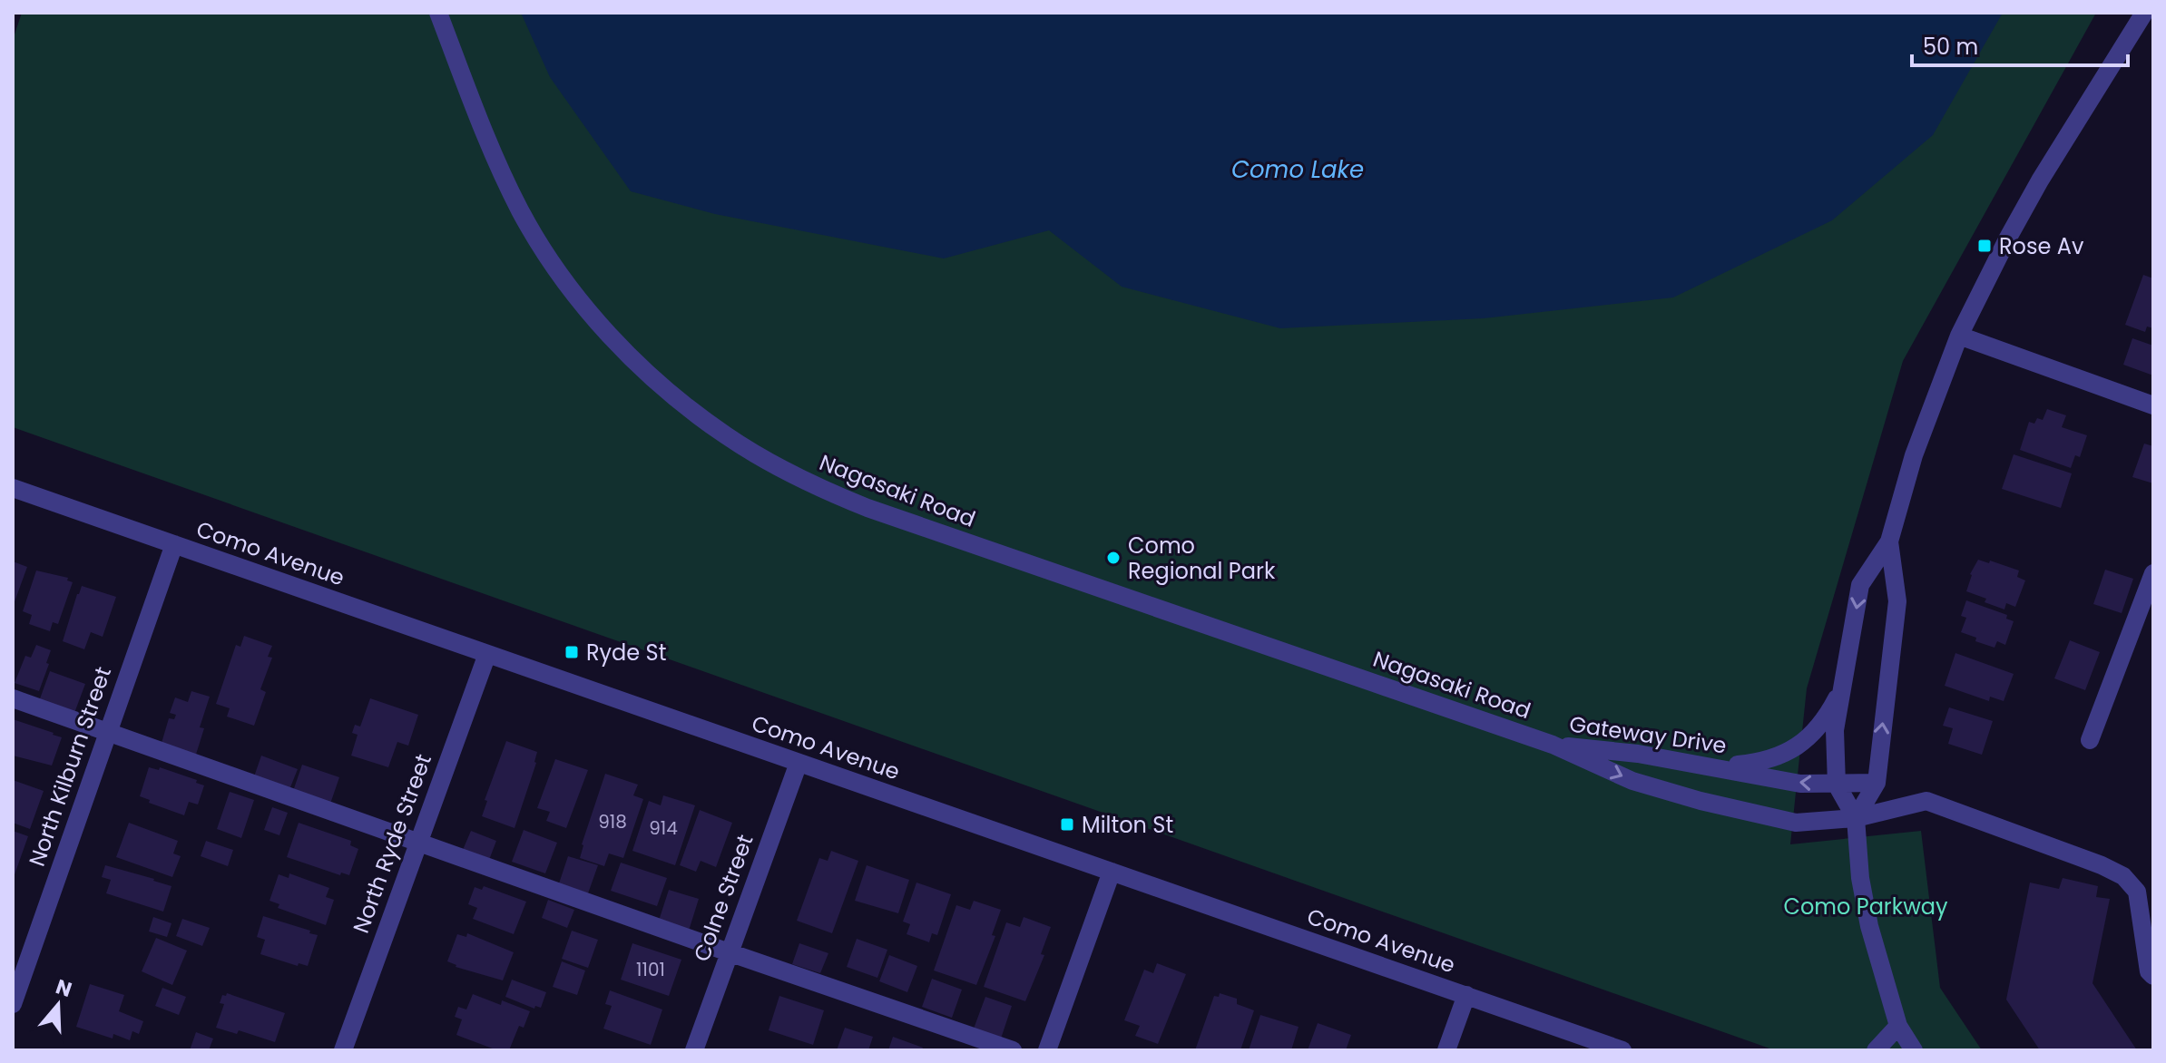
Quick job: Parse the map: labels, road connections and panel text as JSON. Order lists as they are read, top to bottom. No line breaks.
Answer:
{"streets":{"street":["Nagasaki Road","Como Avenue","Gateway Drive","North Kilburn Street","North Ryde Street","Colne Street"]},"crossings":[["Nagasaki Road","Gateway Drive"],["Como Avenue","North Kilburn Street"],["Como Avenue","North Ryde Street"],["Como Avenue","Colne Street"]],"water":["Como Lake"],"parks":["Como Parkway"],"places":{"transit":["Rose Av","Ryde St","Milton St"],"other":["Como Regional Park"]},"house_numbers":["918","914","1101"],"scale_bar":"50 m","north":"top"}
